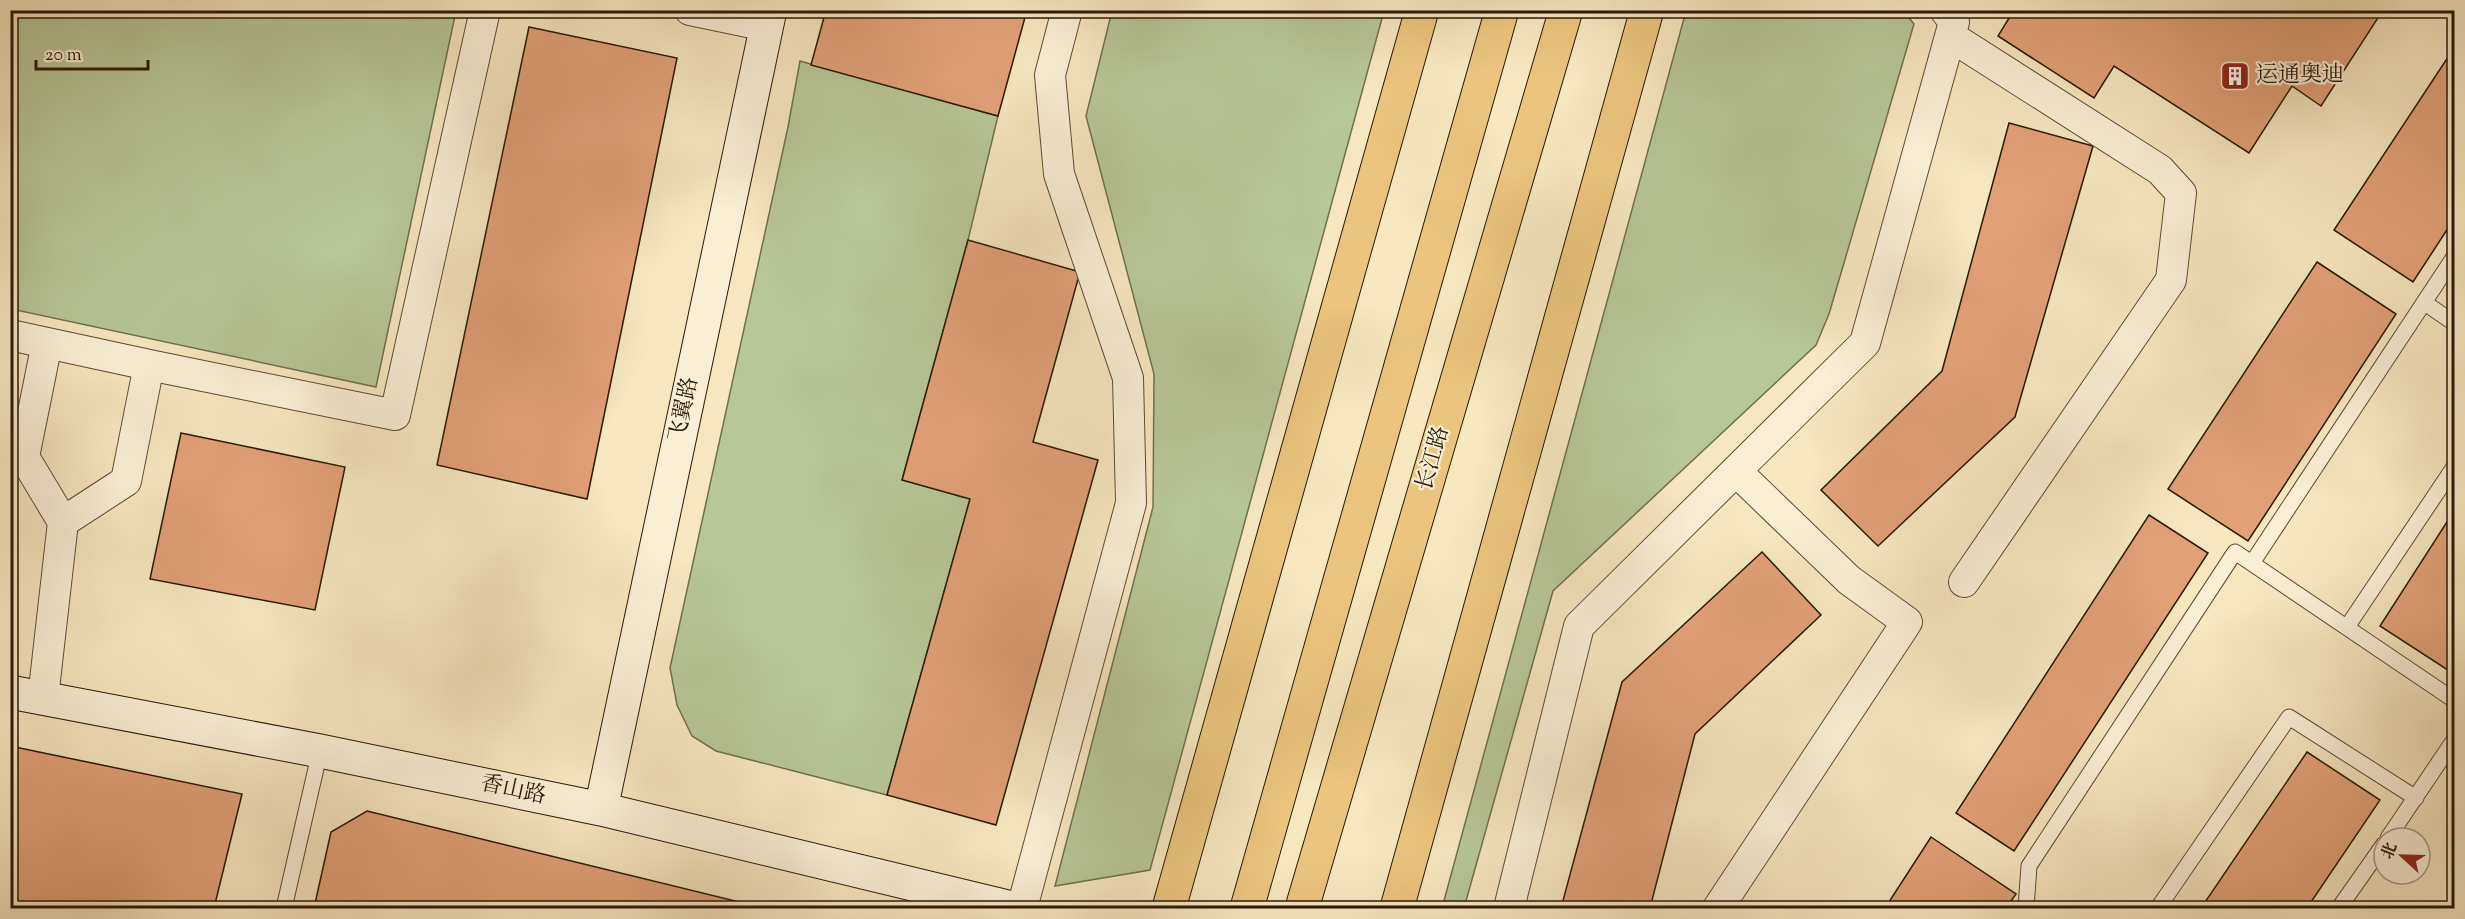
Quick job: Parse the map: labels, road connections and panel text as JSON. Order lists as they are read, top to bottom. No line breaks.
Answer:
{"streets":{"main road":["长江路"],"street":["飞翼路","香山路"]},"crossings":[["飞翼路","香山路"]],"places":{"building":["运通奥迪"]},"scale_bar":"20 m","north":"left"}
